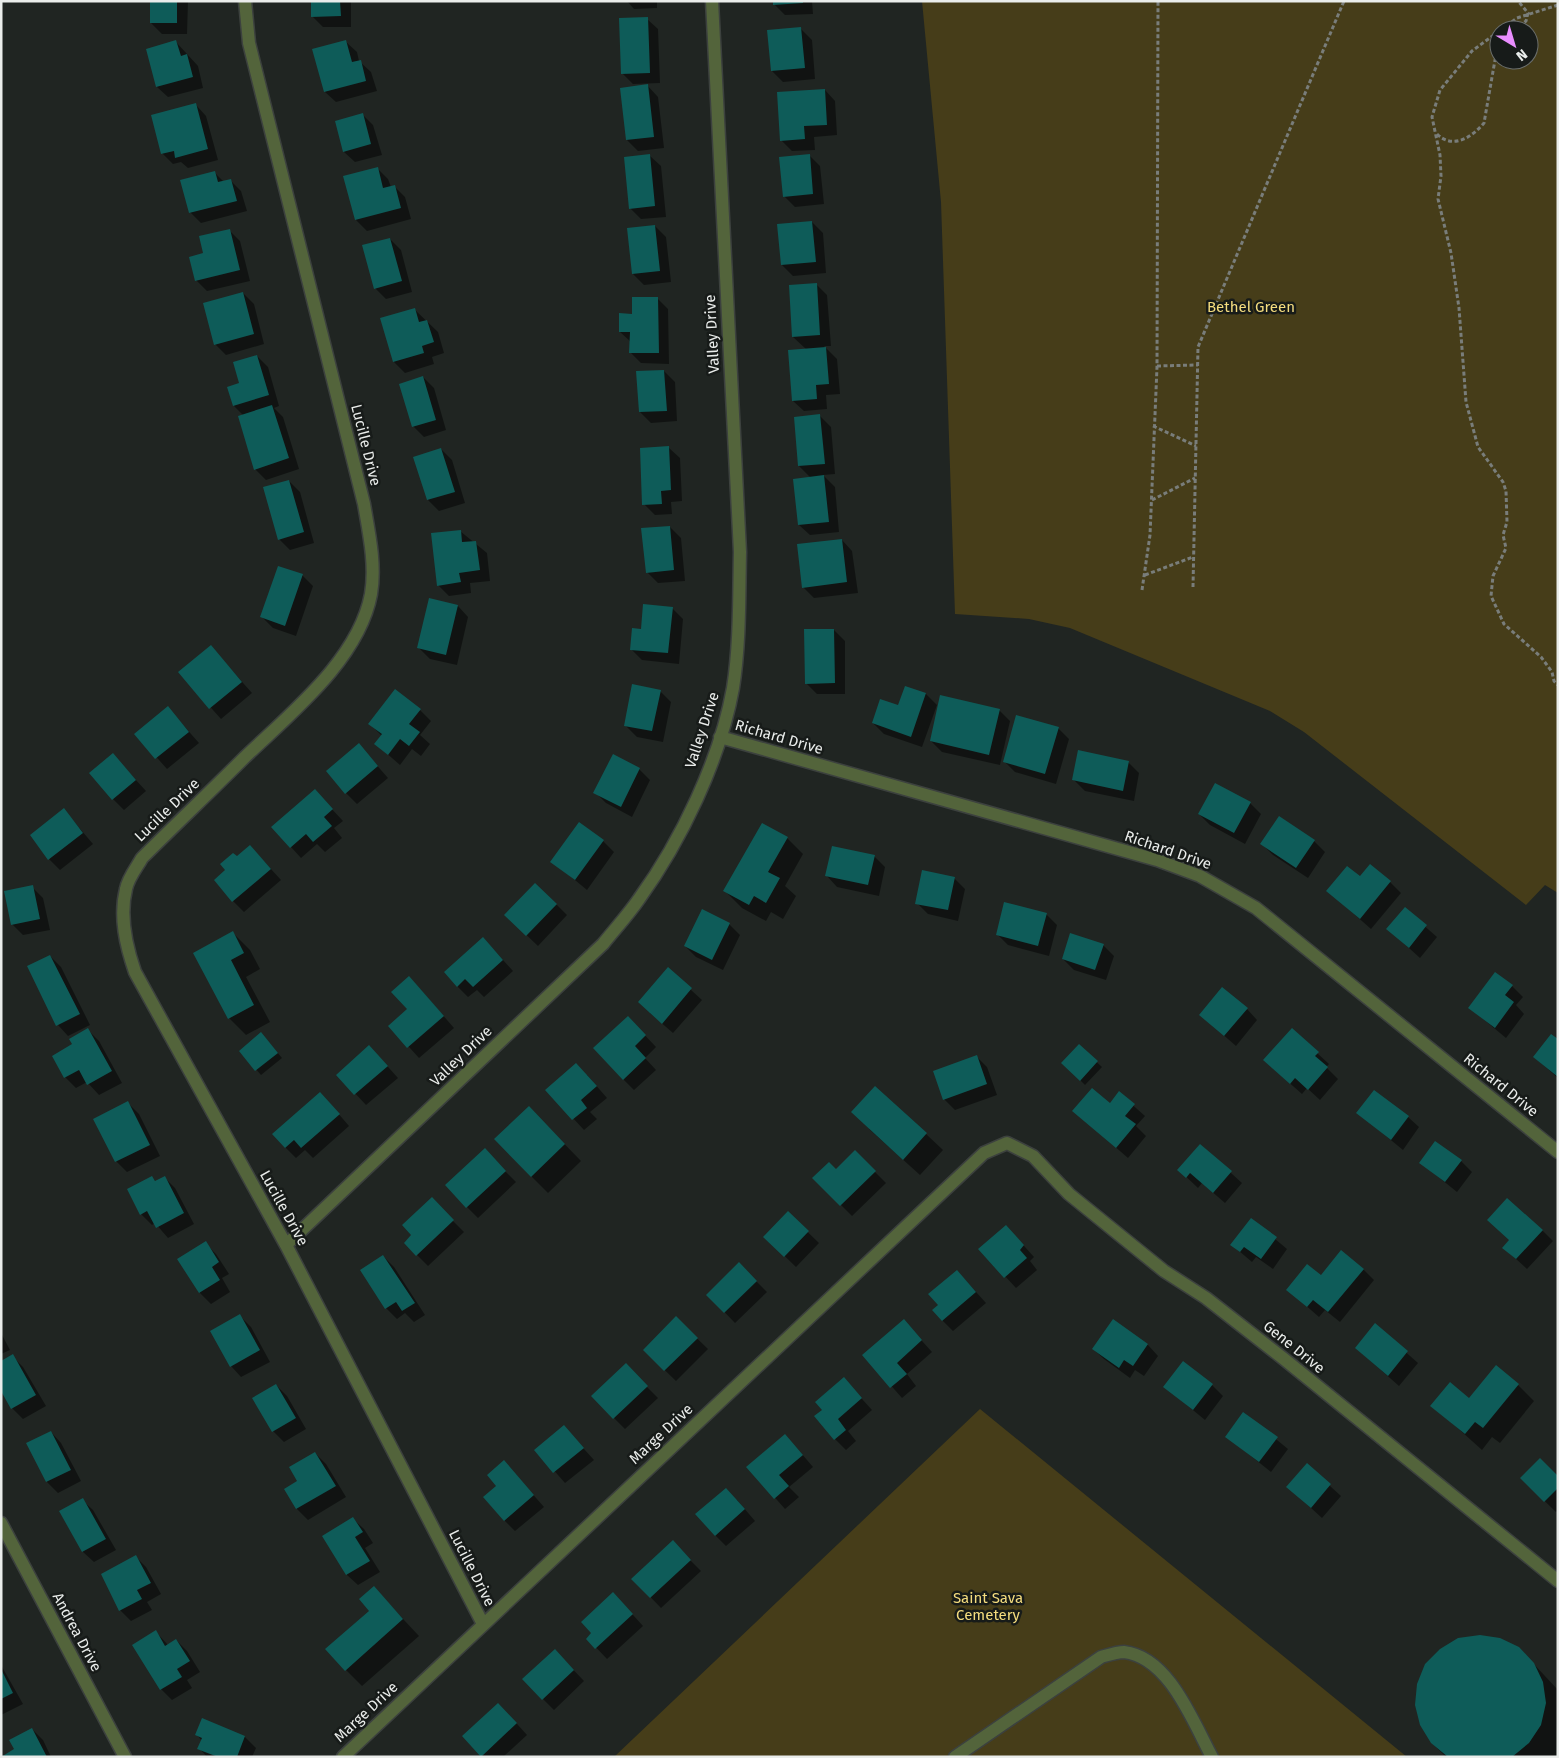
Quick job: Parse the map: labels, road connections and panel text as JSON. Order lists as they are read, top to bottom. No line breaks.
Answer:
{"streets":{"street":["Valley Drive","Lucille Drive","Richard Drive","Gene Drive","Marge Drive","Andrea Drive"]},"crossings":[["Valley Drive","Lucille Drive"],["Valley Drive","Richard Drive"],["Lucille Drive","Marge Drive"],["Gene Drive","Marge Drive"]],"parks":["Bethel Green","Saint Sava Cemetery"],"north":"bottom right"}
